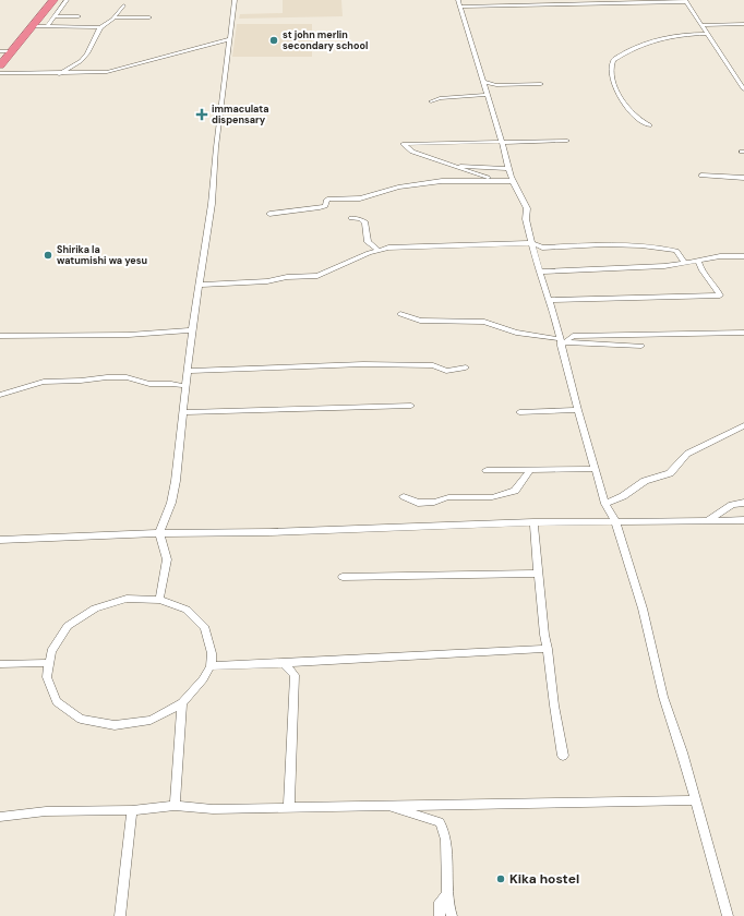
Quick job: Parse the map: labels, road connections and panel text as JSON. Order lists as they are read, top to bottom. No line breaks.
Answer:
{"places":{"other":["st john merlin secondary school","Shirika la watumishi wa yesu","Kika hostel"],"health":["immaculata dispensary"]}}
